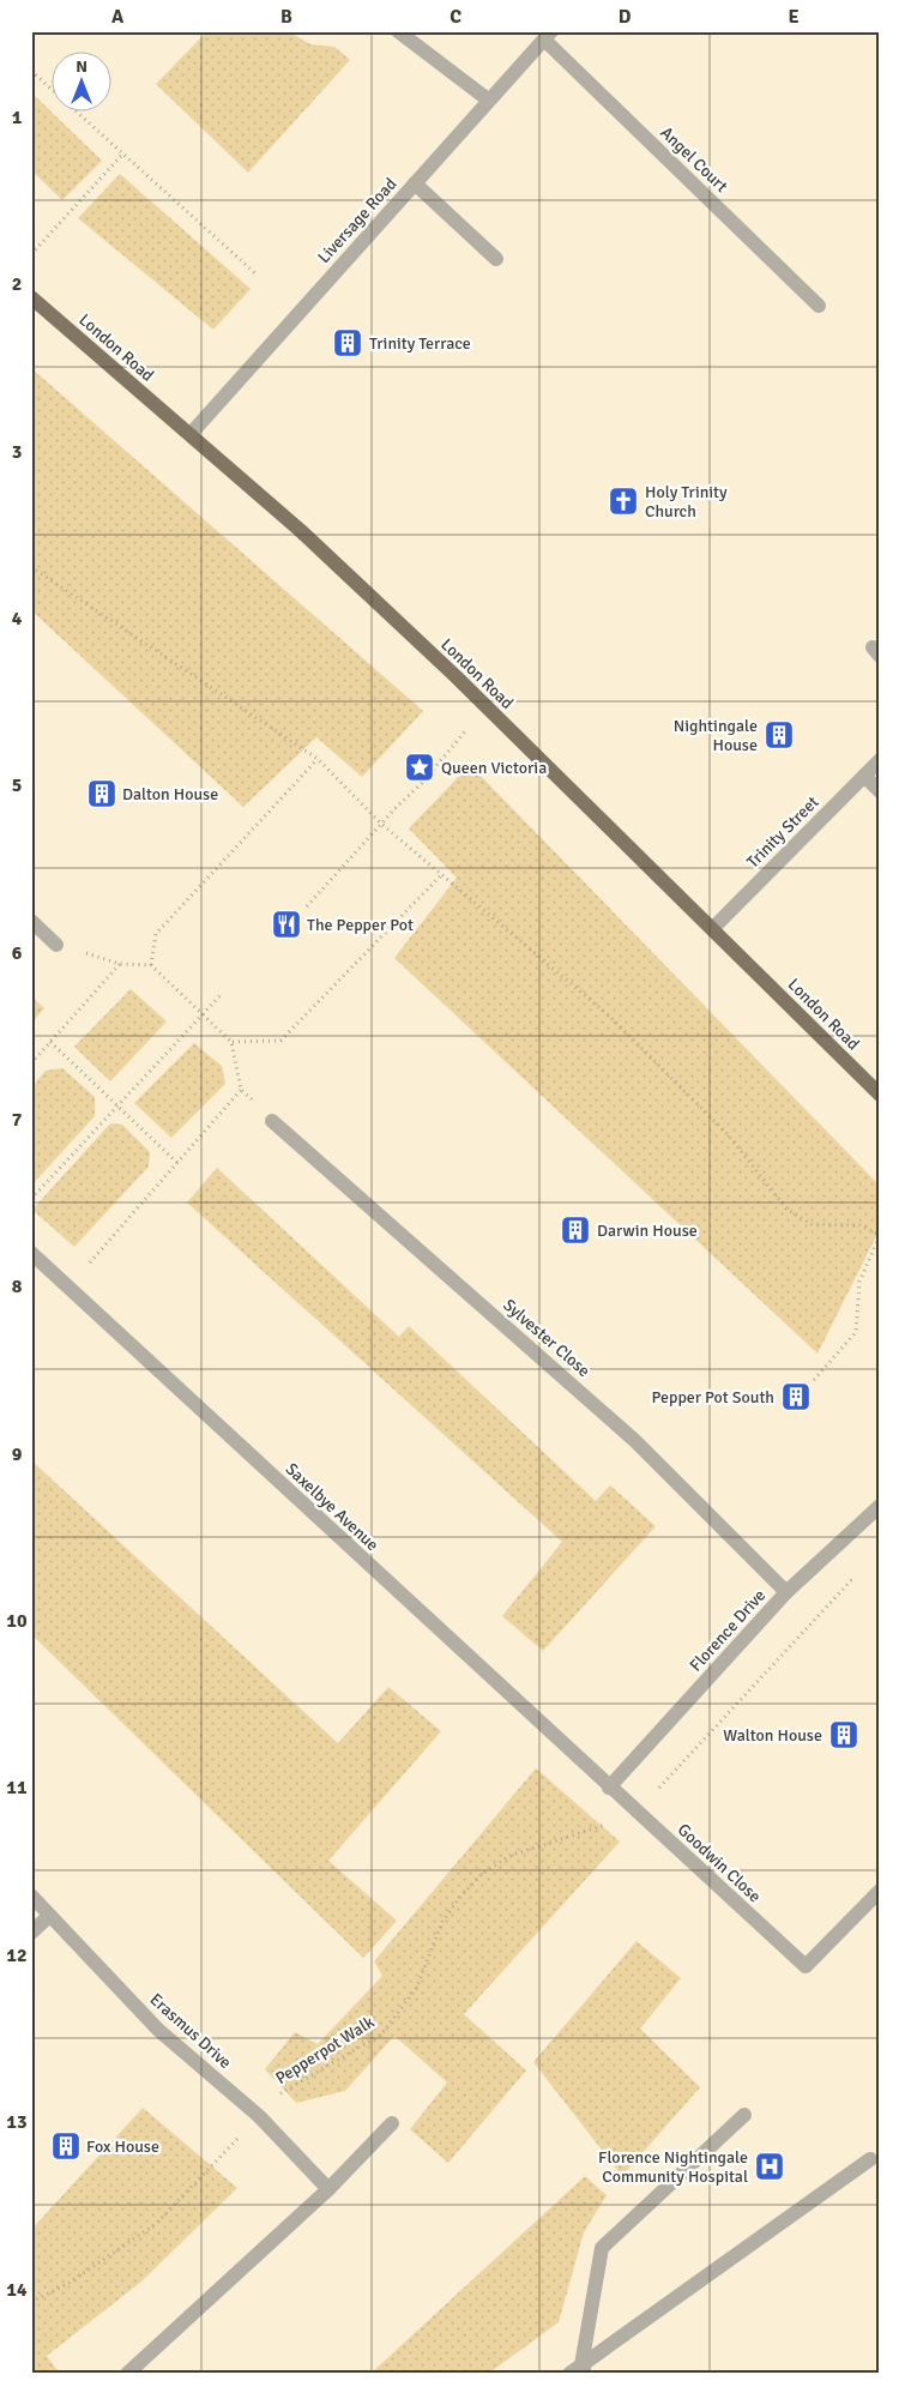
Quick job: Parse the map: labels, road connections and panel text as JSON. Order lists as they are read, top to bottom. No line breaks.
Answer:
{"streets":{"main road":["London Road"],"street":["Angel Court","Liversage Road","Trinity Street","Sylvester Close","Saxelbye Avenue","Florence Drive","Goodwin Close","Erasmus Drive"],"path":["Pepperpot Walk"]},"crossings":[["Angel Court","Liversage Road"],["Liversage Road","London Road"],["London Road","Trinity Street"],["Sylvester Close","Florence Drive"],["Saxelbye Avenue","Florence Drive"],["Saxelbye Avenue","Goodwin Close"],["Florence Drive","Goodwin Close"],["Goodwin Close","Pepperpot Walk"],["Erasmus Drive","Pepperpot Walk"]],"places":{"building":["Trinity Terrace","Nightingale House","Dalton House","Darwin House","Pepper Pot South","Walton House","Fox House"],"church":["Holy Trinity Church"],"place":["Queen Victoria"],"restaurant":["The Pepper Pot"],"hospital":["Florence Nightingale Community Hospital"]},"north":"top","grid":{"columns":["A","B","C","D","E"],"rows":["1","2","3","4","5","6","7","8","9","10","11","12","13","14"]}}
